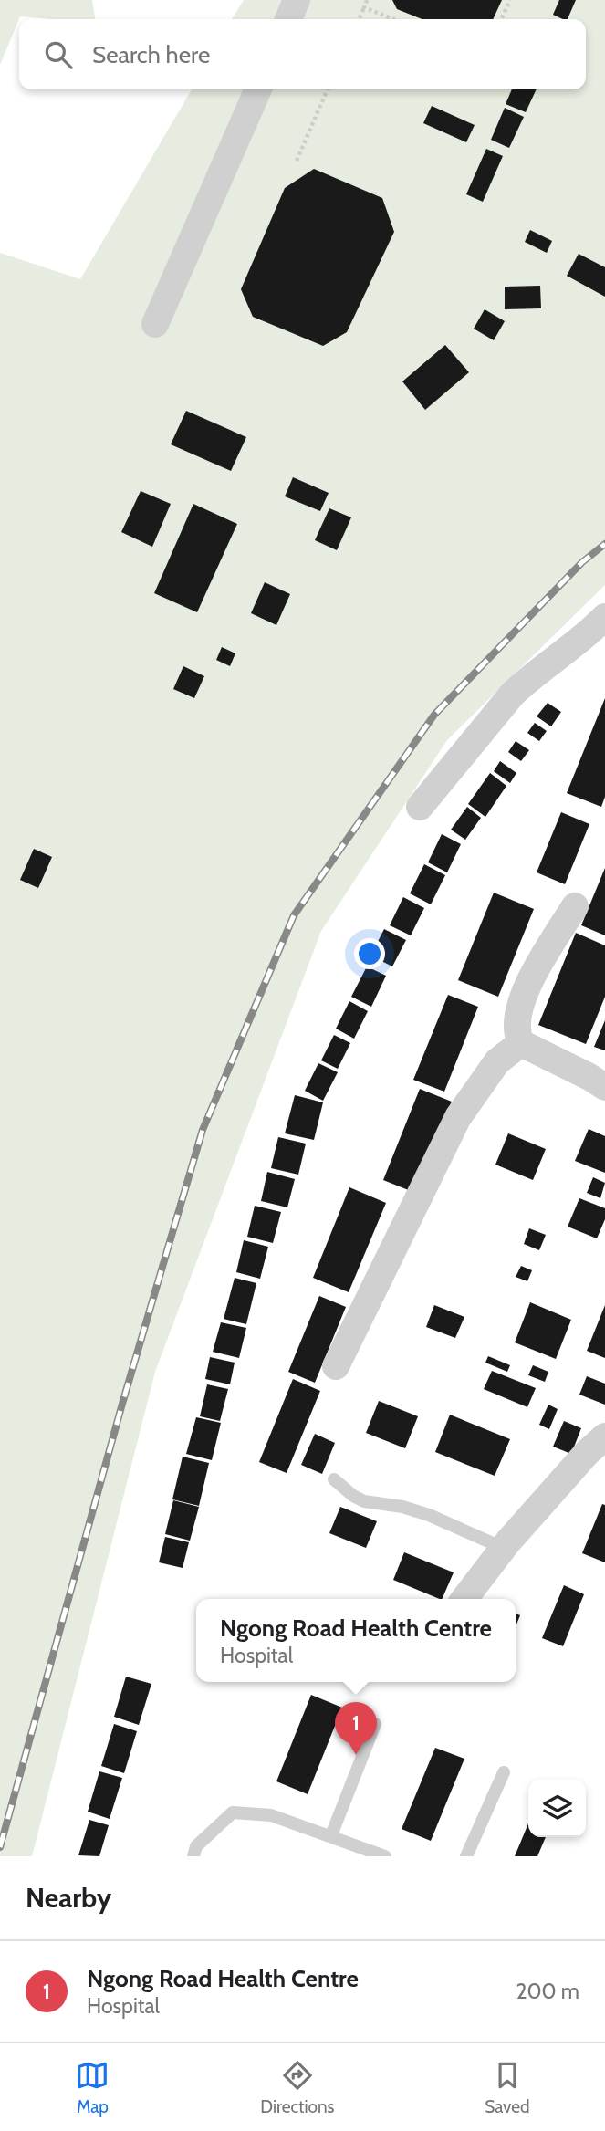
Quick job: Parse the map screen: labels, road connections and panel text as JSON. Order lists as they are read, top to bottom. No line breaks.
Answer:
{"page":{"search":"Search here","popup":["Ngong Road Health Centre","Hospital"],"pins":"1","heading":"Nearby","list":[{"mark":"1","name":"Ngong Road Health Centre","note":"Hospital","value":"200 m"}],"nav":["Map","Directions","Saved"]}}
